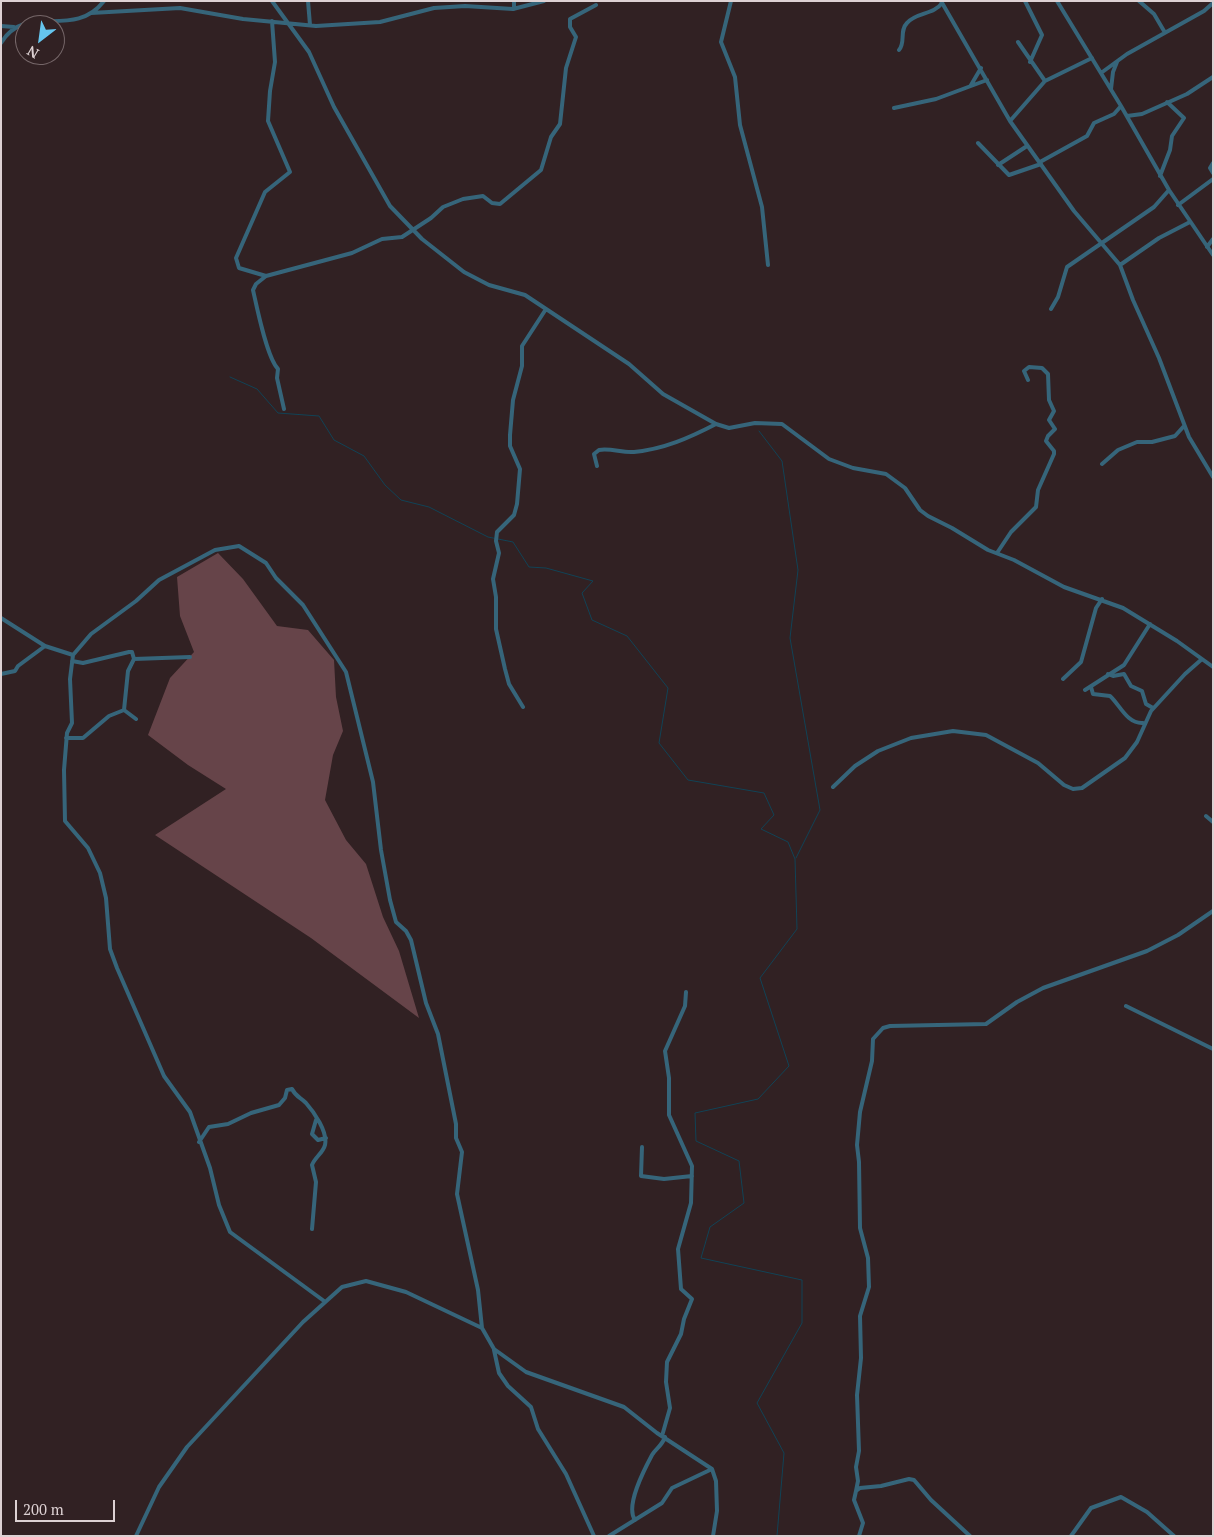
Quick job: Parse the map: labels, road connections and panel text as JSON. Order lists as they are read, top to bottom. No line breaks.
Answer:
{"scale_bar":"200 m","north":"bottom left"}
